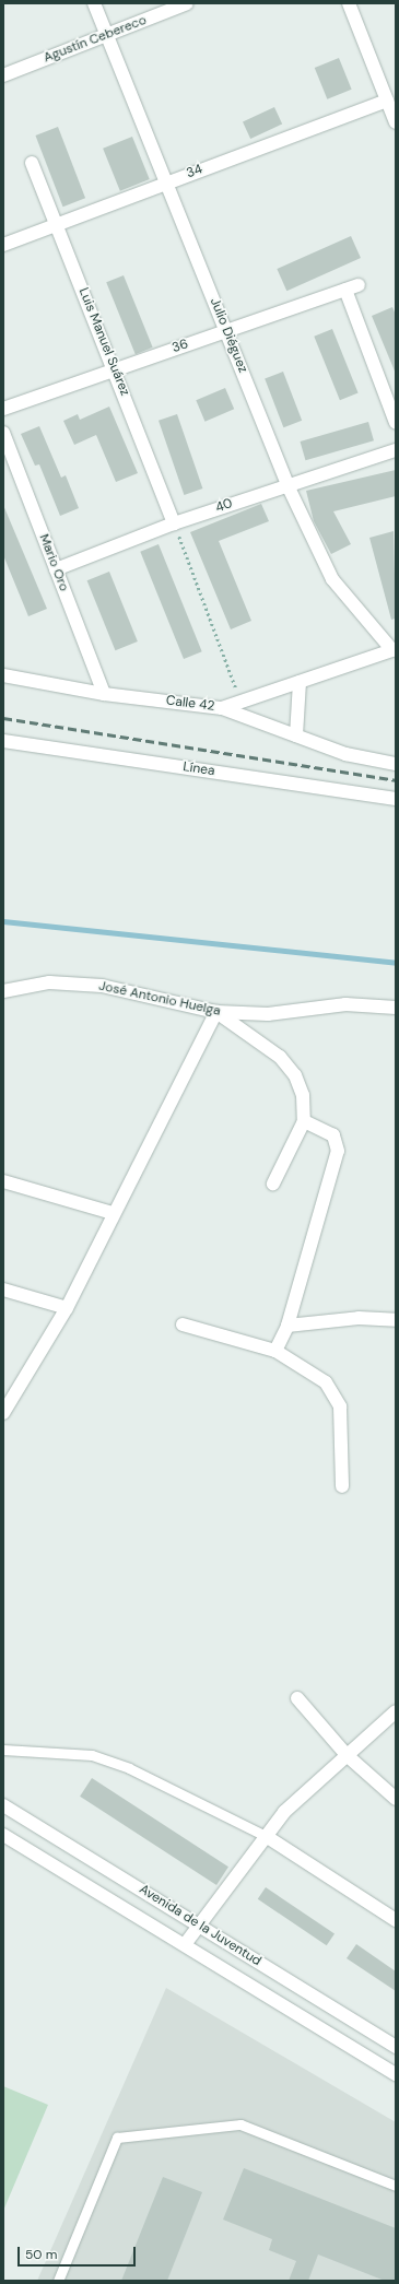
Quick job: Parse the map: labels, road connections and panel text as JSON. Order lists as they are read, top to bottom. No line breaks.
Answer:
{"streets":{"street":["Agustín Cebereco","34","Julio Diéguez","Luis Manuel Suárez","36","40","Mario Oro","Calle 42","Línea","José Antonio Huelga","Avenida de la Juventud"]},"crossings":[["Agustín Cebereco","Julio Diéguez"],["34","Julio Diéguez"],["34","Luis Manuel Suárez"],["Julio Diéguez","36"],["Julio Diéguez","40"],["Julio Diéguez","Calle 42"],["Luis Manuel Suárez","36"],["Luis Manuel Suárez","40"],["40","Mario Oro"],["Mario Oro","Calle 42"]],"scale_bar":"50 m"}
